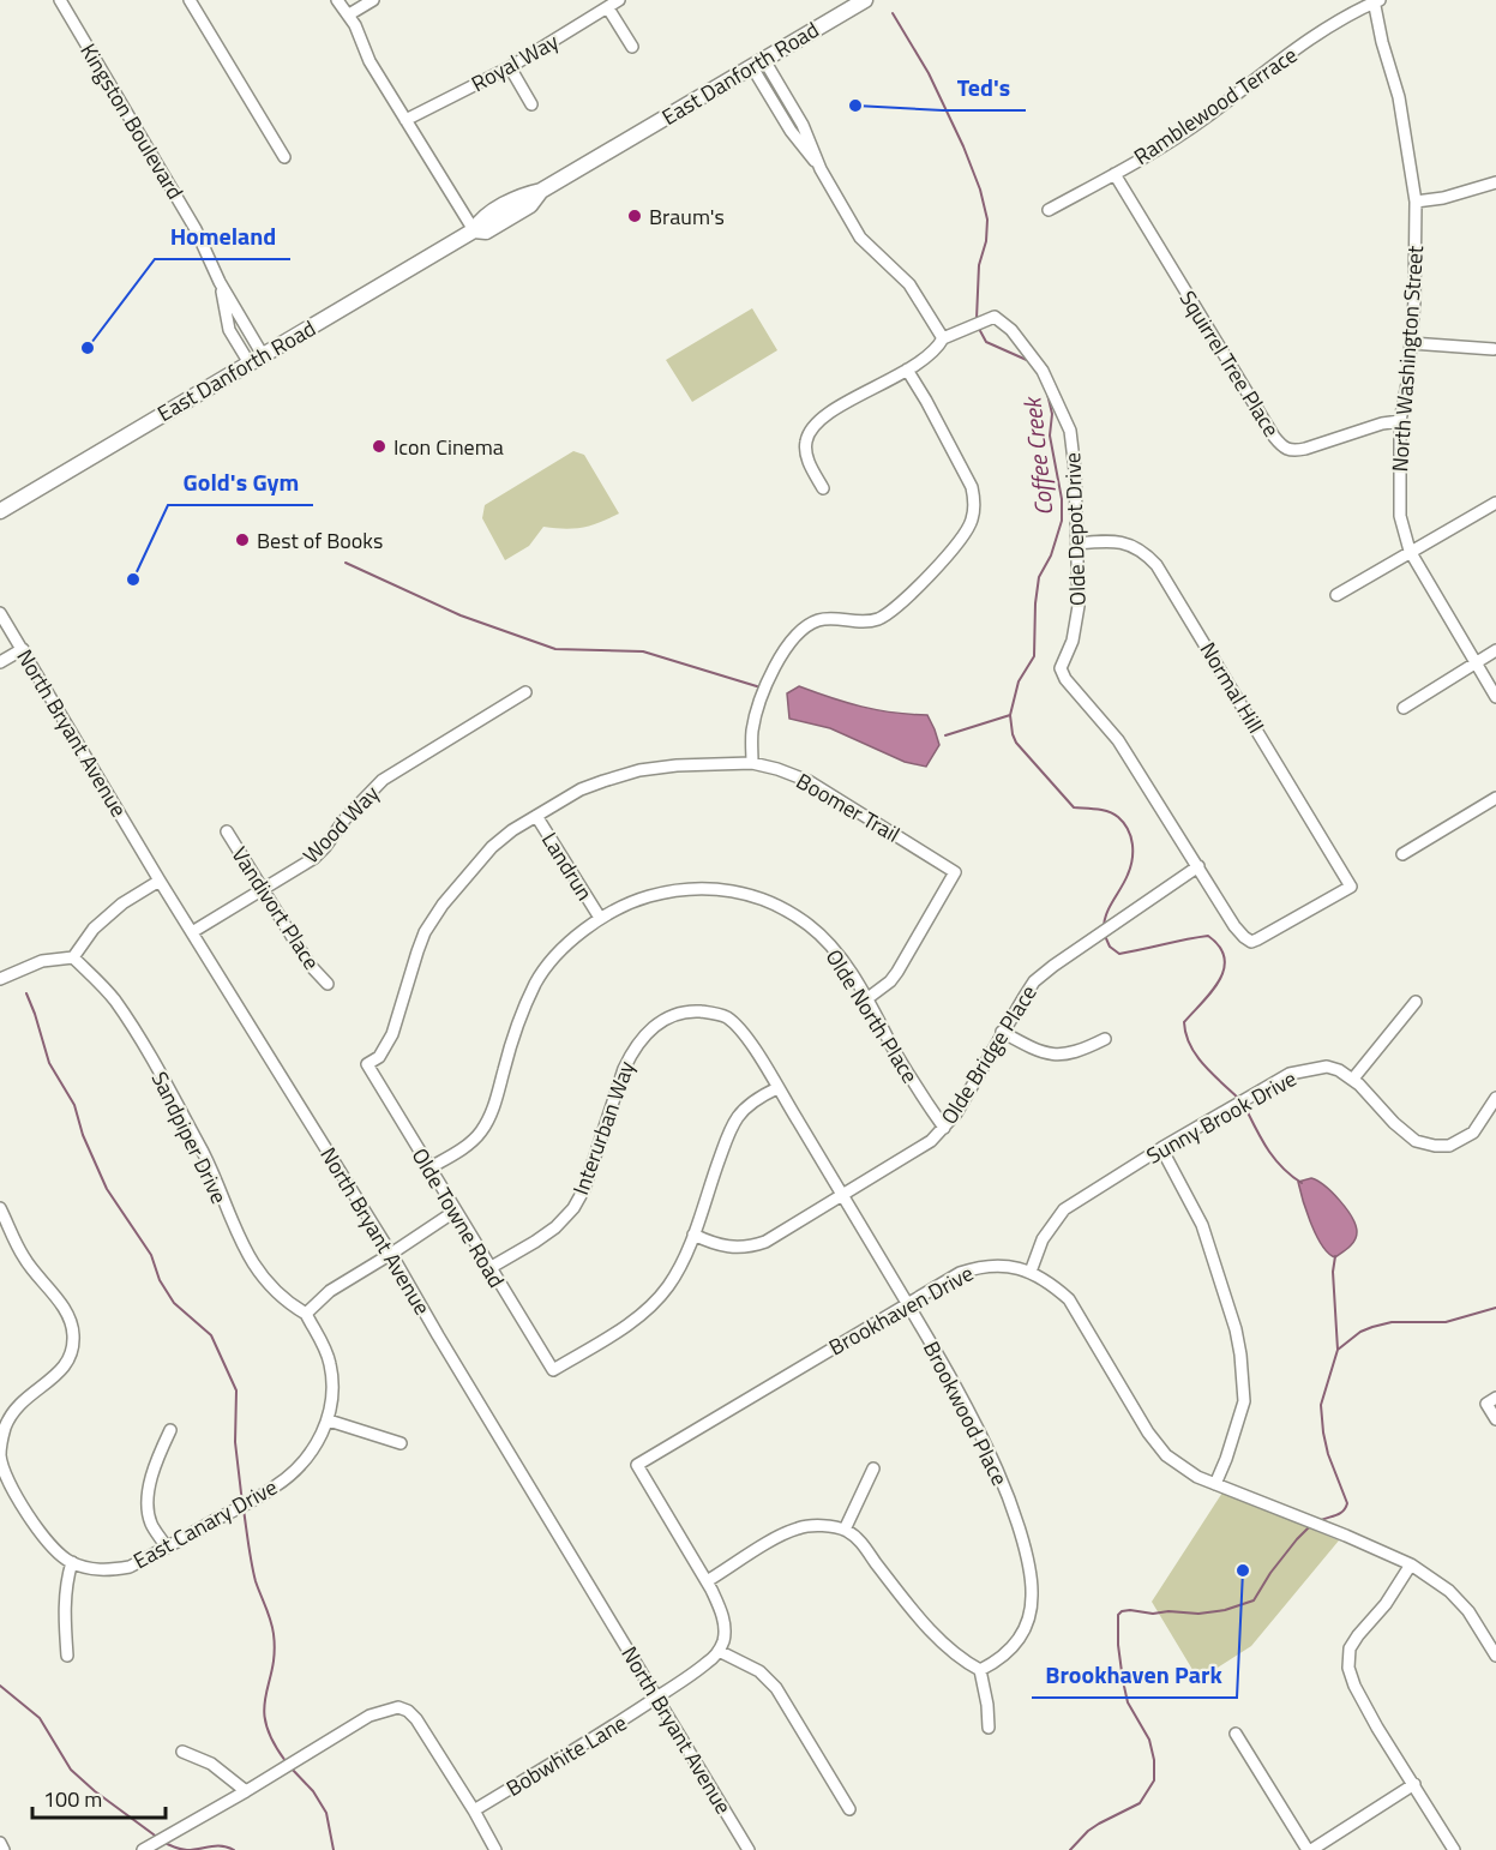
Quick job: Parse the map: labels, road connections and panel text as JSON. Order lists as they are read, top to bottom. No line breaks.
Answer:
{"streets":{"main road":["East Danforth Road"],"street":["Royal Way","Ramblewood Terrace","Kingston Boulevard","North Washington Street","Squirrel Tree Place","Olde Depot Drive","Normal Hill","North Bryant Avenue","Boomer Trail","Wood Way","Landrun","Vandivort Place","Olde North Place","Olde Bridge Place","Sunny Brook Drive","Interurban Way","Sandpiper Drive","Olde Towne Road","Brookhaven Drive","Brookwood Place","East Canary Drive","Bobwhite Lane"]},"crossings":[["East Danforth Road","Kingston Boulevard"],["Ramblewood Terrace","North Washington Street"],["Ramblewood Terrace","Squirrel Tree Place"],["North Washington Street","Squirrel Tree Place"],["Olde Depot Drive","Normal Hill"],["Olde Depot Drive","Olde Bridge Place"],["North Bryant Avenue","Wood Way"],["North Bryant Avenue","Bobwhite Lane"],["Boomer Trail","Landrun"],["Boomer Trail","Olde North Place"],["Boomer Trail","Olde Towne Road"],["Wood Way","Vandivort Place"],["Landrun","Olde North Place"],["Olde North Place","Olde Bridge Place"],["Olde North Place","Olde Towne Road"],["Olde Bridge Place","Interurban Way"],["Olde Bridge Place","Olde Towne Road"],["Olde Bridge Place","Brookwood Place"],["Sunny Brook Drive","Brookhaven Drive"],["Interurban Way","Olde Towne Road"],["Interurban Way","Brookwood Place"],["Sandpiper Drive","East Canary Drive"],["Brookhaven Drive","Brookwood Place"]],"water":["Coffee Creek"],"places":["Ted's","Braum's","Homeland","Icon Cinema","Best of Books","Gold's Gym","Brookhaven Park"],"scale_bar":"100 m"}
